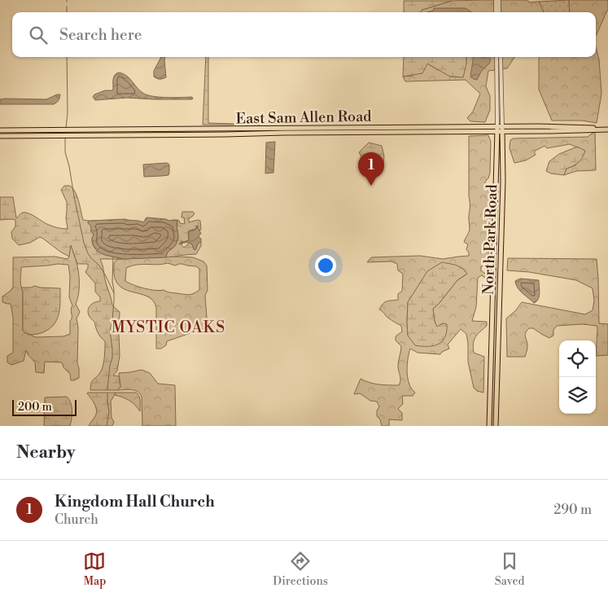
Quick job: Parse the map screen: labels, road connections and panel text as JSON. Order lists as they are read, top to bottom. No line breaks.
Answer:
{"streets":{"main road":["East Sam Allen Road","North Park Road"]},"crossings":[["East Sam Allen Road","North Park Road"]],"districts":["MYSTIC OAKS"],"scale_bar":"200 m","page":{"search":"Search here","pins":"1","scale":"200 m","heading":"Nearby","list":[{"mark":"1","name":"Kingdom Hall Church","note":"Church","value":"290 m"}],"nav":["Map","Directions","Saved"]}}
